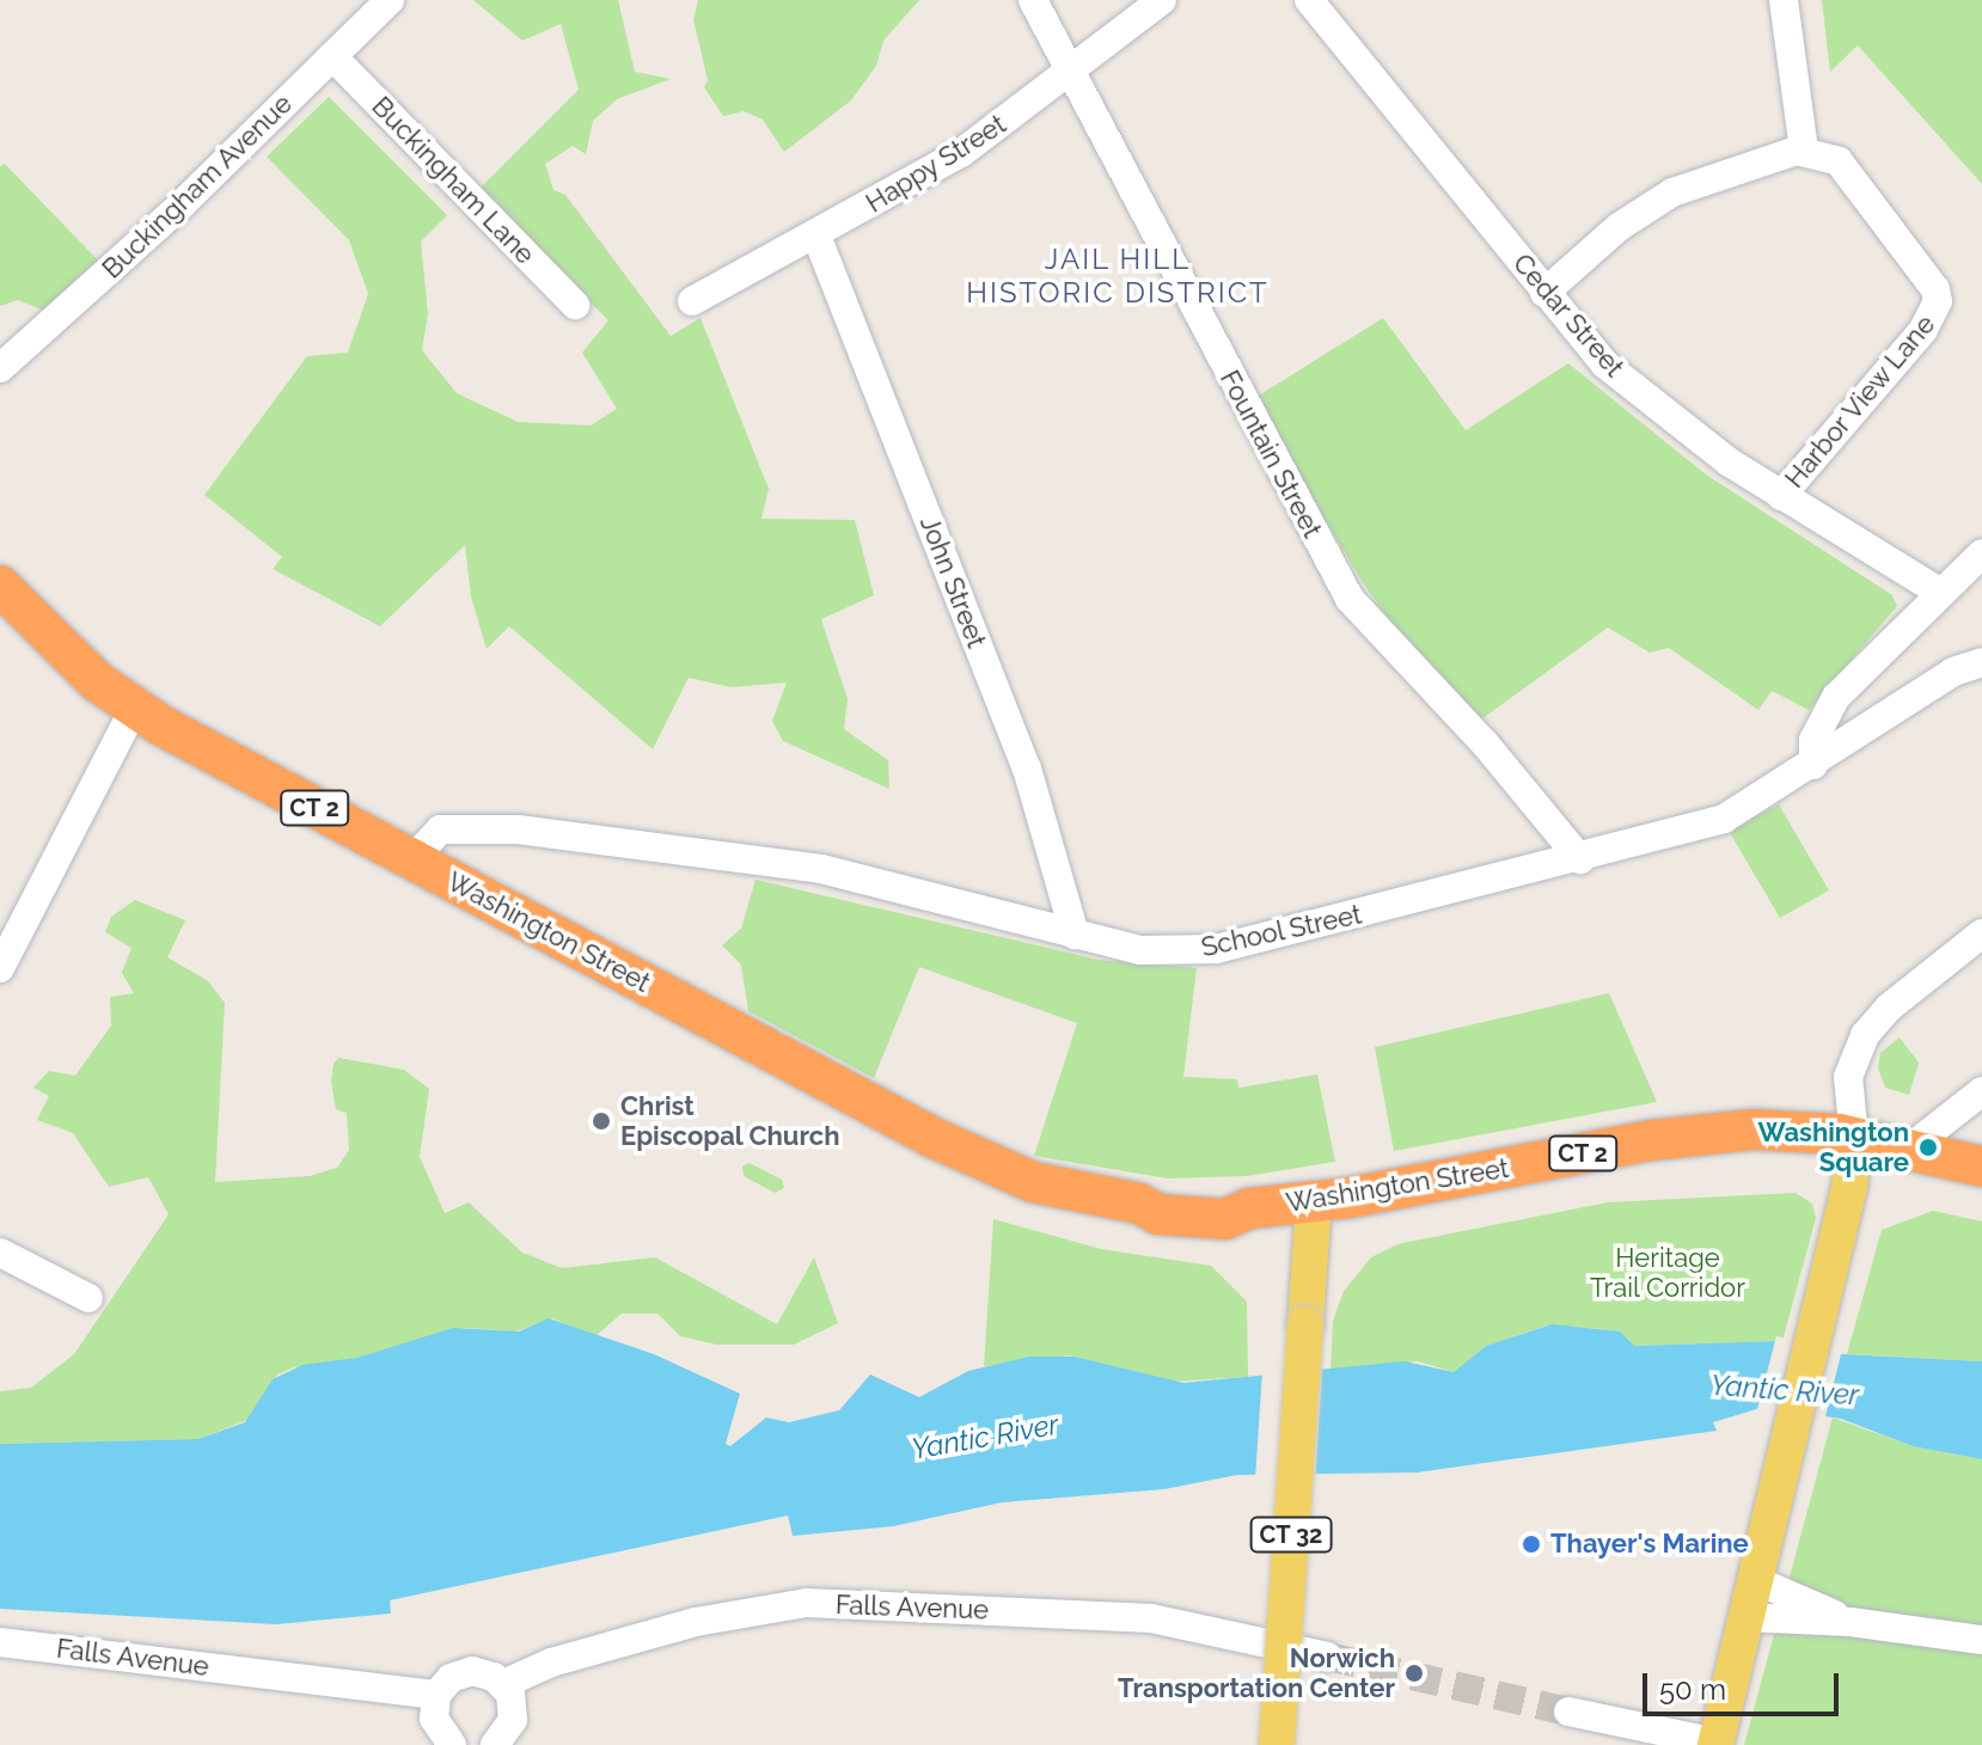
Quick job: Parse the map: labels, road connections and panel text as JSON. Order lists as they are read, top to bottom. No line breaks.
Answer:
{"streets":{"highway":["CT 2","Washington Street"],"main road":["CT 32"],"street":["Happy Street","Buckingham Lane","Buckingham Avenue","Cedar Street","Harbor View Lane","Fountain Street","John Street","School Street","Falls Avenue"]},"crossings":[["Happy Street","Fountain Street"],["Happy Street","John Street"],["Buckingham Lane","Buckingham Avenue"],["Cedar Street","Harbor View Lane"],["Fountain Street","School Street"],["John Street","School Street"],["CT 2","Washington Street"],["School Street","Washington Street"],["Washington Street","CT 32"]],"districts":["JAIL HILL HISTORIC DISTRICT"],"water":["Yantic River"],"parks":["Heritage Trail Corridor"],"places":["Christ Episcopal Church","Washington Square","Thayer's Marine","Norwich Transportation Center"],"scale_bar":"50 m"}
